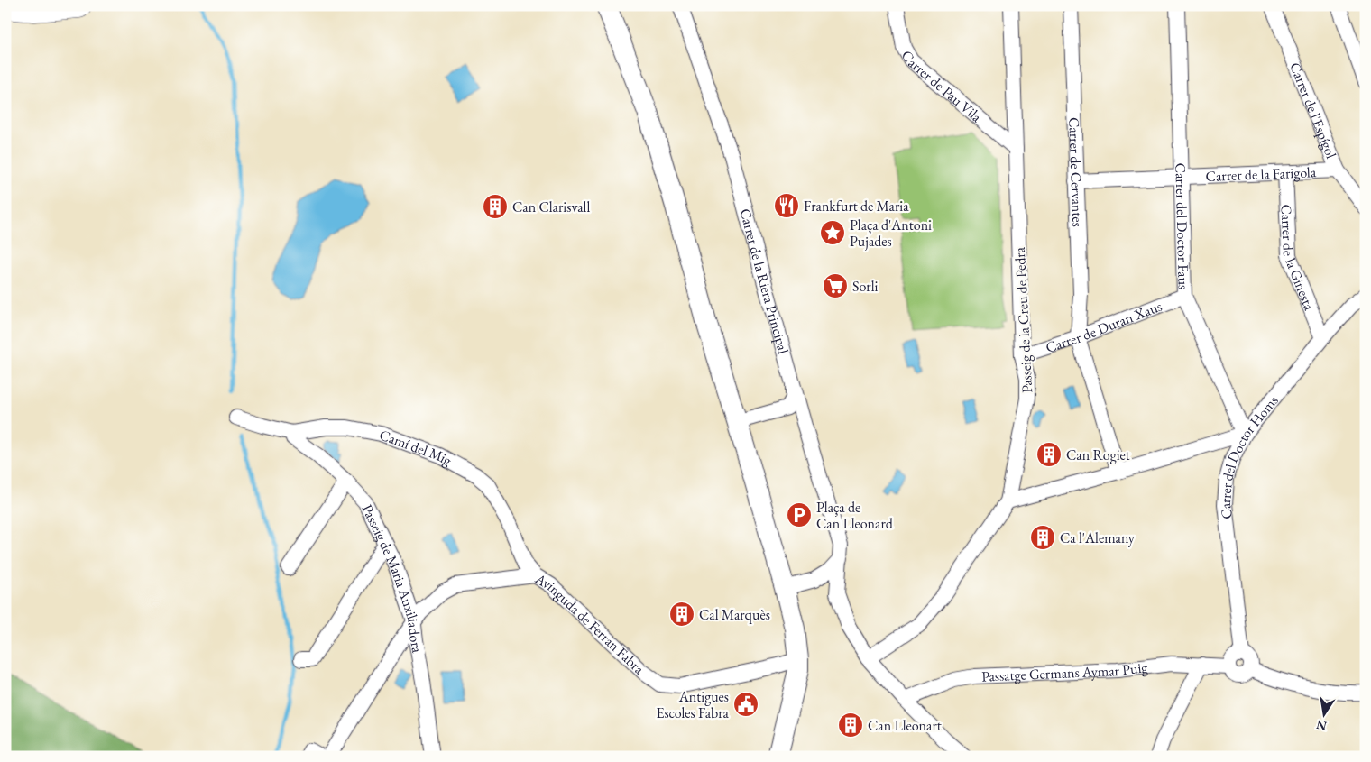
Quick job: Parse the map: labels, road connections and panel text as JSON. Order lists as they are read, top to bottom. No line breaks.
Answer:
{"streets":{"street":["Carrer de Pau Vila","Carrer de l'Espígol","Carrer de Cervantes","Carrer de la Farigola","Carrer del Doctor Faus","Carrer de la Ginesta","Carrer de la Riera Principal","Passeig de la Creu de Pedra","Carrer de Duran Xaus","Camí del Mig","Carrer del Doctor Homs","Passeig de Maria Auxiliadora","Avinguda de Ferran Fabra","Passatge Germans Aymar Puig"]},"crossings":[["Carrer de Pau Vila","Passeig de la Creu de Pedra"],["Carrer de l'Espígol","Carrer de la Farigola"],["Carrer de Cervantes","Carrer de la Farigola"],["Carrer de Cervantes","Carrer de Duran Xaus"],["Carrer de la Farigola","Carrer del Doctor Faus"],["Carrer de la Farigola","Carrer de la Ginesta"],["Carrer del Doctor Faus","Carrer de Duran Xaus"],["Carrer del Doctor Faus","Carrer del Doctor Homs"],["Carrer de la Ginesta","Carrer del Doctor Homs"],["Passeig de la Creu de Pedra","Carrer de Duran Xaus"],["Camí del Mig","Passeig de Maria Auxiliadora"],["Camí del Mig","Avinguda de Ferran Fabra"],["Carrer del Doctor Homs","Passatge Germans Aymar Puig"],["Passeig de Maria Auxiliadora","Avinguda de Ferran Fabra"]],"places":{"restaurant":["Frankfurt de Maria"],"building":["Can Clarisvall","Can Rogiet","Ca l'Alemany","Cal Marquès","Can Lleonart"],"place":["Plaça d'Antoni Pujades"],"supermarket":["Sorli"],"parking":["Plaça de Can Lleonard"],"public building":["Antigues Escoles Fabra"]},"north":"bottom"}
